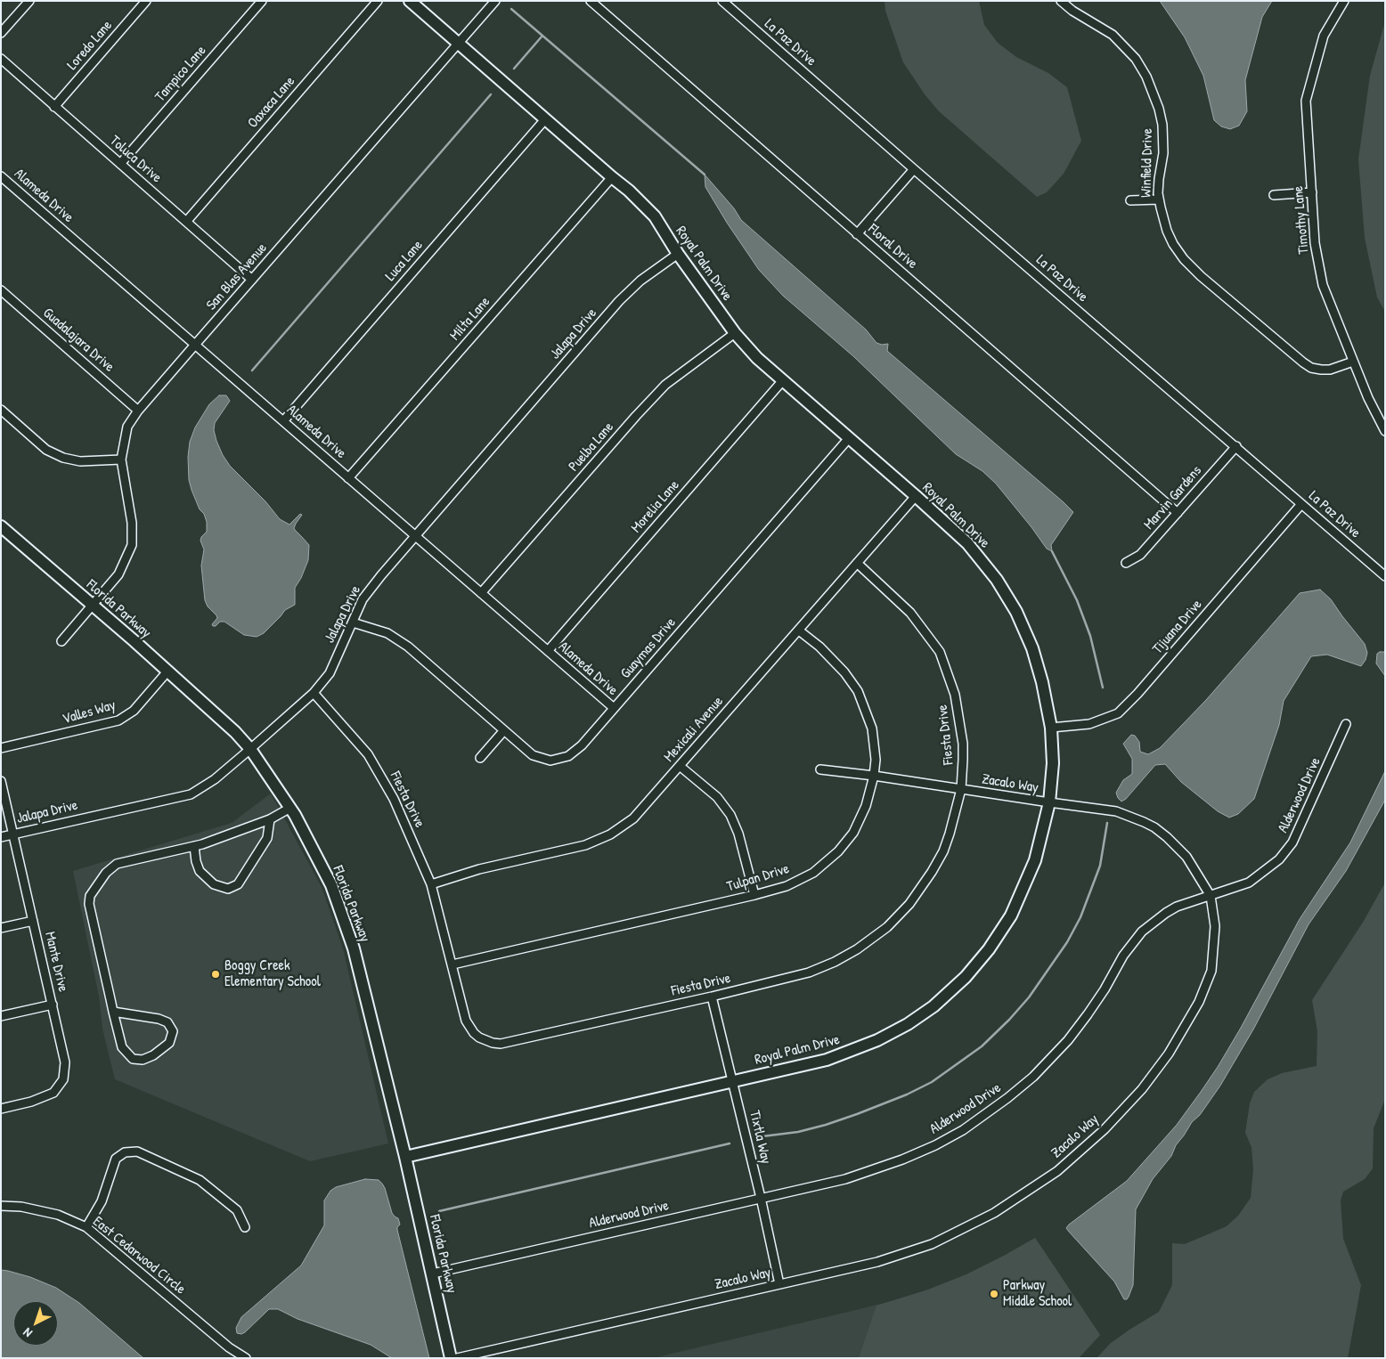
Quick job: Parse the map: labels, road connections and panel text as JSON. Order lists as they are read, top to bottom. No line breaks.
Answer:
{"streets":{"street":["La Paz Drive","Loredo Lane","Tampico Lane","Oaxaca Lane","Toluca Drive","Winfield Drive","Alameda Drive","Timothy Lane","Floral Drive","Luca Lane","Royal Palm Drive","San Blas Avenue","Milta Lane","Jalapa Drive","Guadalajara Drive","Puelba Lane","Marvin Gardens","Morelia Lane","Florida Parkway","Tijuana Drive","Guaymas Drive","Valles Way","Mexicali Avenue","Fiesta Drive","Zacalo Way","Alderwood Drive","Tulpan Drive","Mante Drive","Tixtla Way","East Cedarwood Circle"]},"crossings":[["La Paz Drive","Marvin Gardens"],["La Paz Drive","Tijuana Drive"],["Loredo Lane","Toluca Drive"],["Tampico Lane","Toluca Drive"],["Oaxaca Lane","Toluca Drive"],["Toluca Drive","San Blas Avenue"],["Winfield Drive","Timothy Lane"],["Alameda Drive","Luca Lane"],["Alameda Drive","San Blas Avenue"],["Alameda Drive","Milta Lane"],["Alameda Drive","Jalapa Drive"],["Alameda Drive","Puelba Lane"],["Alameda Drive","Morelia Lane"],["Alameda Drive","Guaymas Drive"],["Floral Drive","Marvin Gardens"],["Luca Lane","Royal Palm Drive"],["Royal Palm Drive","San Blas Avenue"],["Royal Palm Drive","Milta Lane"],["Royal Palm Drive","Jalapa Drive"],["Royal Palm Drive","Puelba Lane"],["Royal Palm Drive","Morelia Lane"],["Royal Palm Drive","Florida Parkway"],["Royal Palm Drive","Tijuana Drive"],["Royal Palm Drive","Guaymas Drive"],["Royal Palm Drive","Mexicali Avenue"],["Royal Palm Drive","Zacalo Way"],["Royal Palm Drive","Tixtla Way"],["San Blas Avenue","Guadalajara Drive"],["San Blas Avenue","Florida Parkway"],["Jalapa Drive","Florida Parkway"],["Jalapa Drive","Guaymas Drive"],["Jalapa Drive","Fiesta Drive"],["Jalapa Drive","Mante Drive"],["Florida Parkway","Valles Way"],["Florida Parkway","Alderwood Drive"],["Mexicali Avenue","Fiesta Drive"],["Mexicali Avenue","Tulpan Drive"],["Fiesta Drive","Zacalo Way"],["Fiesta Drive","Tulpan Drive"],["Fiesta Drive","Tixtla Way"],["Zacalo Way","Alderwood Drive"],["Zacalo Way","Tulpan Drive"],["Zacalo Way","Tixtla Way"],["Alderwood Drive","Tixtla Way"]],"places":["Boggy Creek Elementary School","Parkway Middle School"],"north":"bottom left"}
